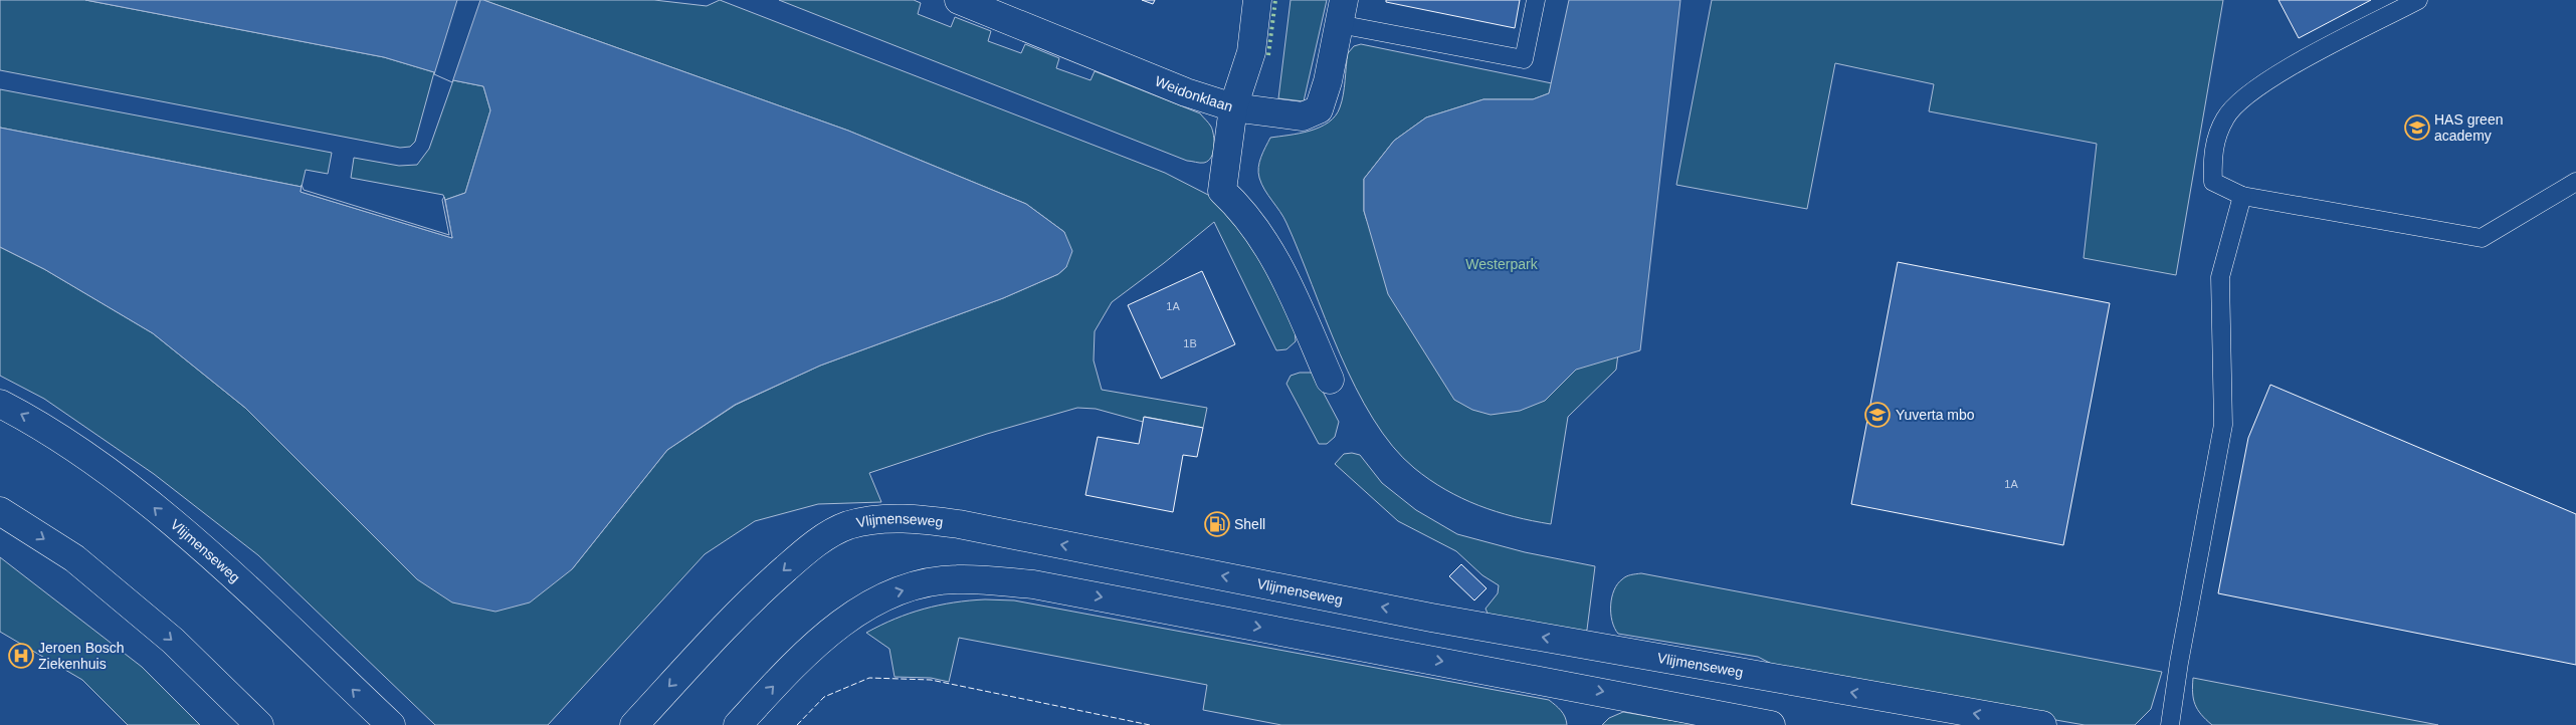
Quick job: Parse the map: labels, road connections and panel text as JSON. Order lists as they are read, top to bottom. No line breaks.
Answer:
{"streets":{"street":["Weidonklaan","Vlijmenseweg"]},"parks":["Westerpark"],"places":{"school or university":["HAS green academy","Yuverta mbo"],"fuel station":["Shell"],"hospital":["Jeroen Bosch Ziekenhuis"]},"house_numbers":["1A","1B","1A"]}
